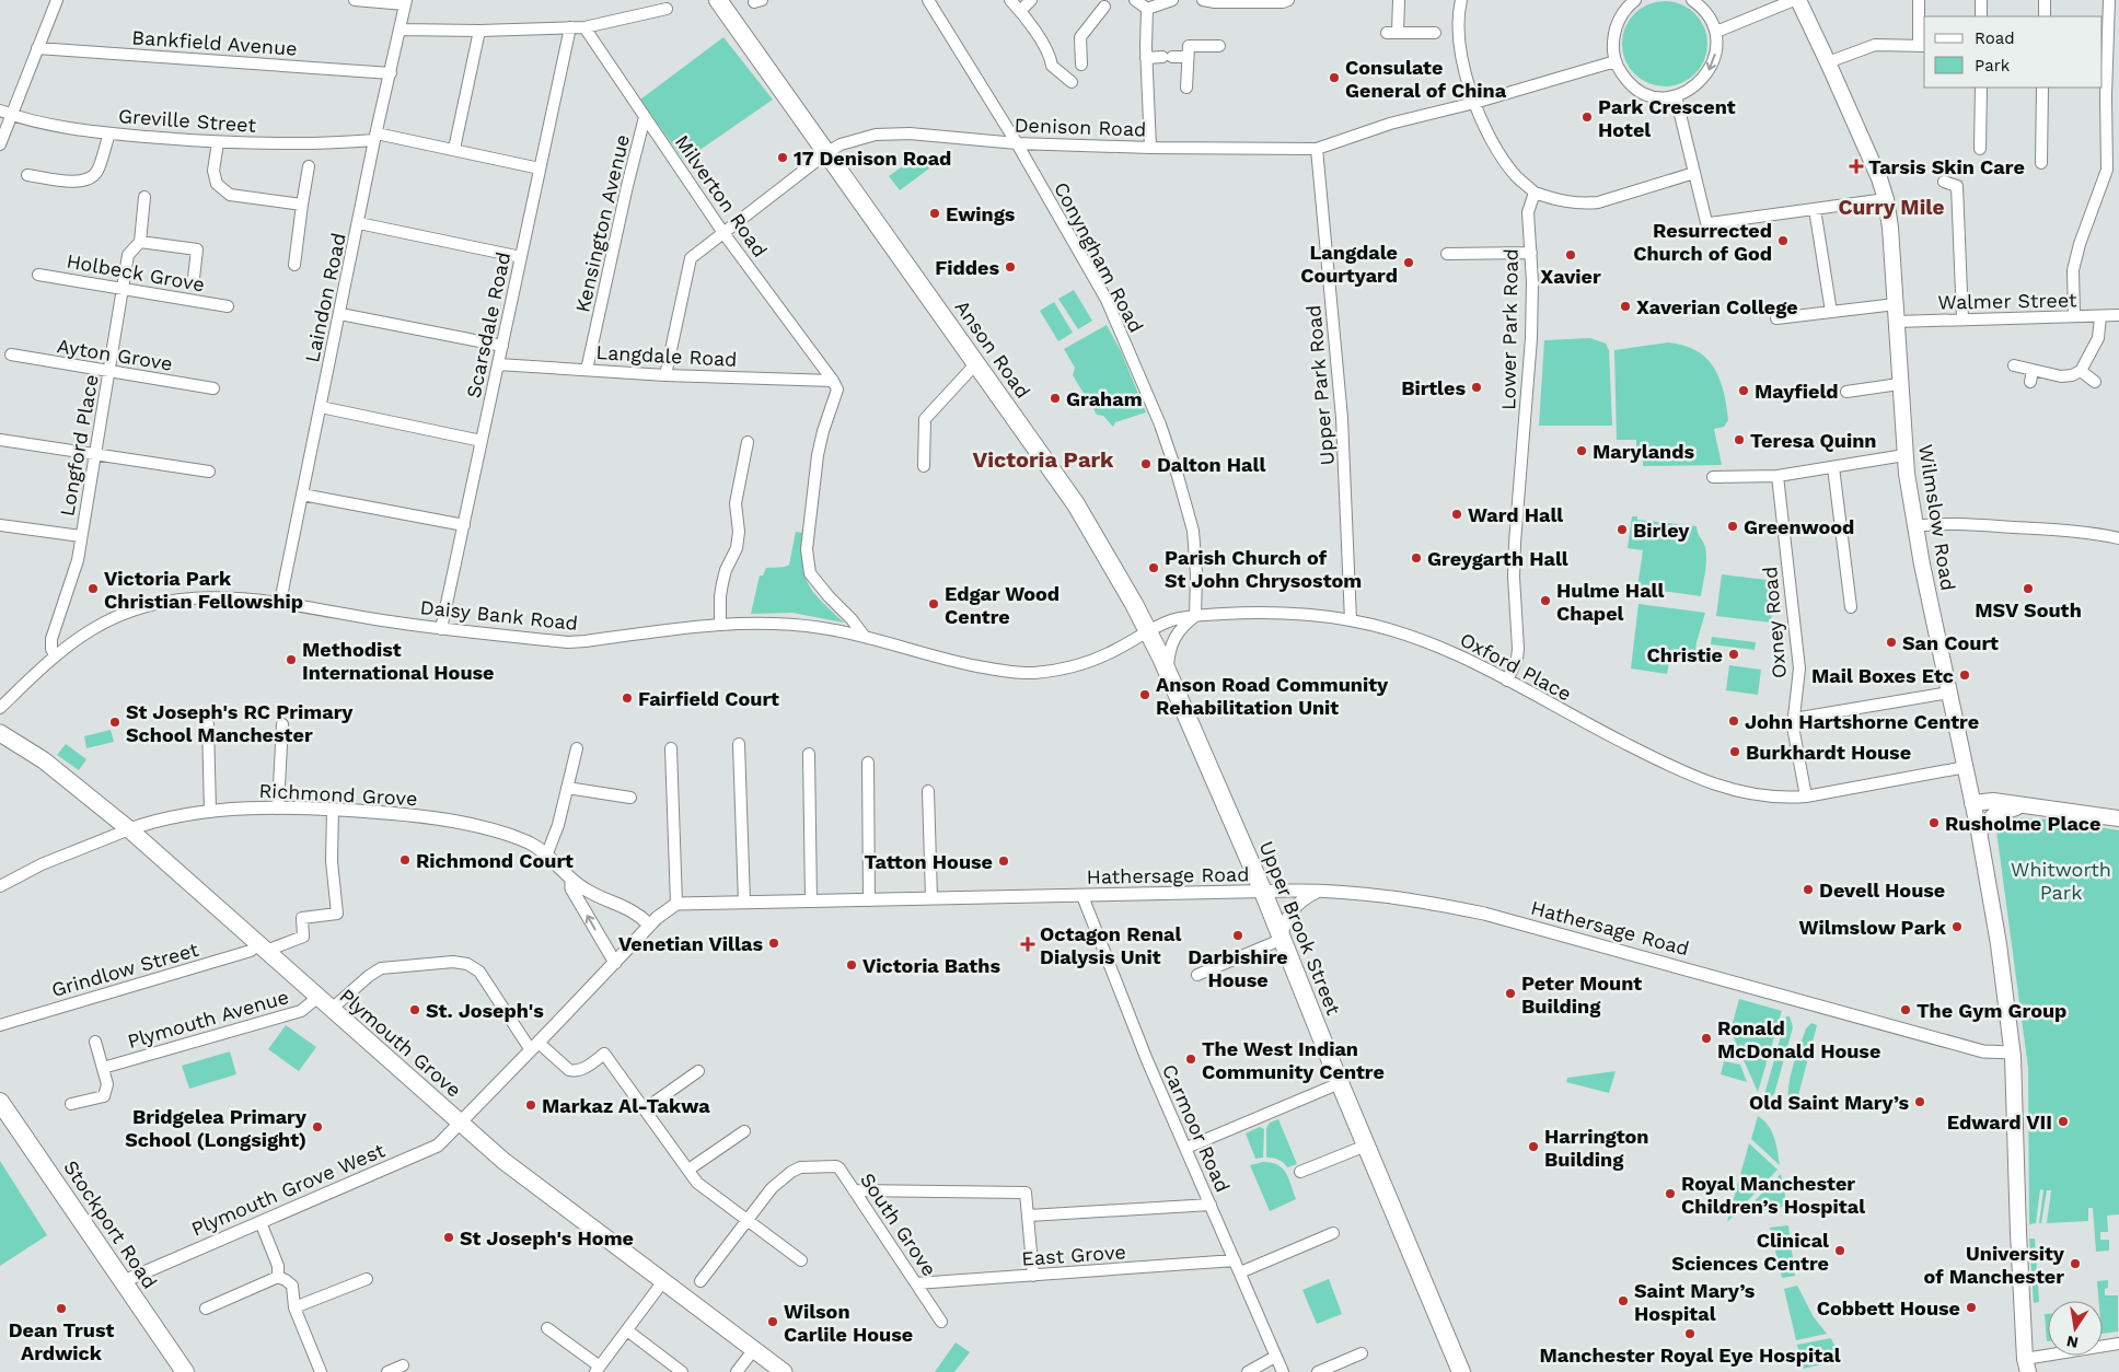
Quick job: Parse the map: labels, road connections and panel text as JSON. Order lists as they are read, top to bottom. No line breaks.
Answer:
{"streets":{"highway":["Anson Road","Upper Brook Street","Stockport Road"],"main road":["Wilmslow Road","Plymouth Grove"],"street":["Bankfield Avenue","Greville Street","Denison Road","Milverton Road","Kensington Avenue","Conyngham Road","Holbeck Grove","Laindon Road","Walmer Street","Scarsdale Road","Lower Park Road","Ayton Grove","Langdale Road","Upper Park Road","Longford Place","Daisy Bank Road","Oxney Road","Oxford Place","Richmond Grove","Hathersage Road","Grindlow Street","Plymouth Avenue","Carmoor Road","Plymouth Grove West","South Grove","East Grove"]},"crossings":[["Bankfield Avenue","Laindon Road"],["Greville Street","Laindon Road"],["Greville Street","Scarsdale Road"],["Denison Road","Milverton Road"],["Denison Road","Conyngham Road"],["Denison Road","Anson Road"],["Denison Road","Langdale Road"],["Denison Road","Upper Park Road"],["Milverton Road","Kensington Avenue"],["Milverton Road","Langdale Road"],["Kensington Avenue","Langdale Road"],["Conyngham Road","Oxford Place"],["Holbeck Grove","Longford Place"],["Laindon Road","Daisy Bank Road"],["Walmer Street","Wilmslow Road"],["Scarsdale Road","Langdale Road"],["Scarsdale Road","Daisy Bank Road"],["Lower Park Road","Oxford Place"],["Anson Road","Daisy Bank Road"],["Anson Road","Oxford Place"],["Anson Road","Upper Brook Street"],["Ayton Grove","Longford Place"],["Upper Park Road","Oxford Place"],["Longford Place","Daisy Bank Road"],["Wilmslow Road","Hathersage Road"],["Daisy Bank Road","Oxford Place"],["Oxney Road","Oxford Place"],["Richmond Grove","Grindlow Street"],["Richmond Grove","Plymouth Grove"],["Hathersage Road","Upper Brook Street"],["Hathersage Road","Carmoor Road"],["Grindlow Street","Plymouth Grove"],["Plymouth Avenue","Plymouth Grove"],["Plymouth Grove","Plymouth Grove West"],["Carmoor Road","East Grove"],["Plymouth Grove West","Stockport Road"],["South Grove","East Grove"]],"districts":["Curry Mile","Victoria Park"],"parks":["Whitworth Park"],"places":{"other":["Consulate General of China","Park Crescent Hotel","17 Denison Road","Ewings","Resurrected Church of God","Xavier","Langdale Courtyard","Fiddes","Xaverian College","Birtles","Mayfield","Graham","Teresa Quinn","Marylands","Dalton Hall","Ward Hall","Greenwood","Birley","Greygarth Hall","Parish Church of St John Chrysostom","Victoria Park Christian Fellowship","MSV South","Hulme Hall Chapel","Edgar Wood Centre","San Court","Christie","Methodist International House","Mail Boxes Etc","Anson Road Community Rehabilitation Unit","Fairfield Court","John Hartshorne Centre","St Joseph's RC Primary School Manchester","Burkhardt House","Rusholme Place","Richmond Court","Tatton House","Devell House","Wilmslow Park","Darbishire House","Venetian Villas","Victoria Baths","Peter Mount Building","St. Joseph's","The Gym Group","Ronald McDonald House","The West Indian Community Centre","Old Saint Mary’s","Markaz Al-Takwa","Edward VII","Bridgelea Primary School (Longsight)","Harrington Building","Royal Manchester Children’s Hospital","St Joseph's Home","Clinical Sciences Centre","University of Manchester","Saint Mary’s Hospital","Cobbett House","Dean Trust Ardwick","Wilson Carlile House","Manchester Royal Eye Hospital"],"health":["Tarsis Skin Care","Octagon Renal Dialysis Unit"]},"legend":["Road","Park"],"north":"bottom"}
